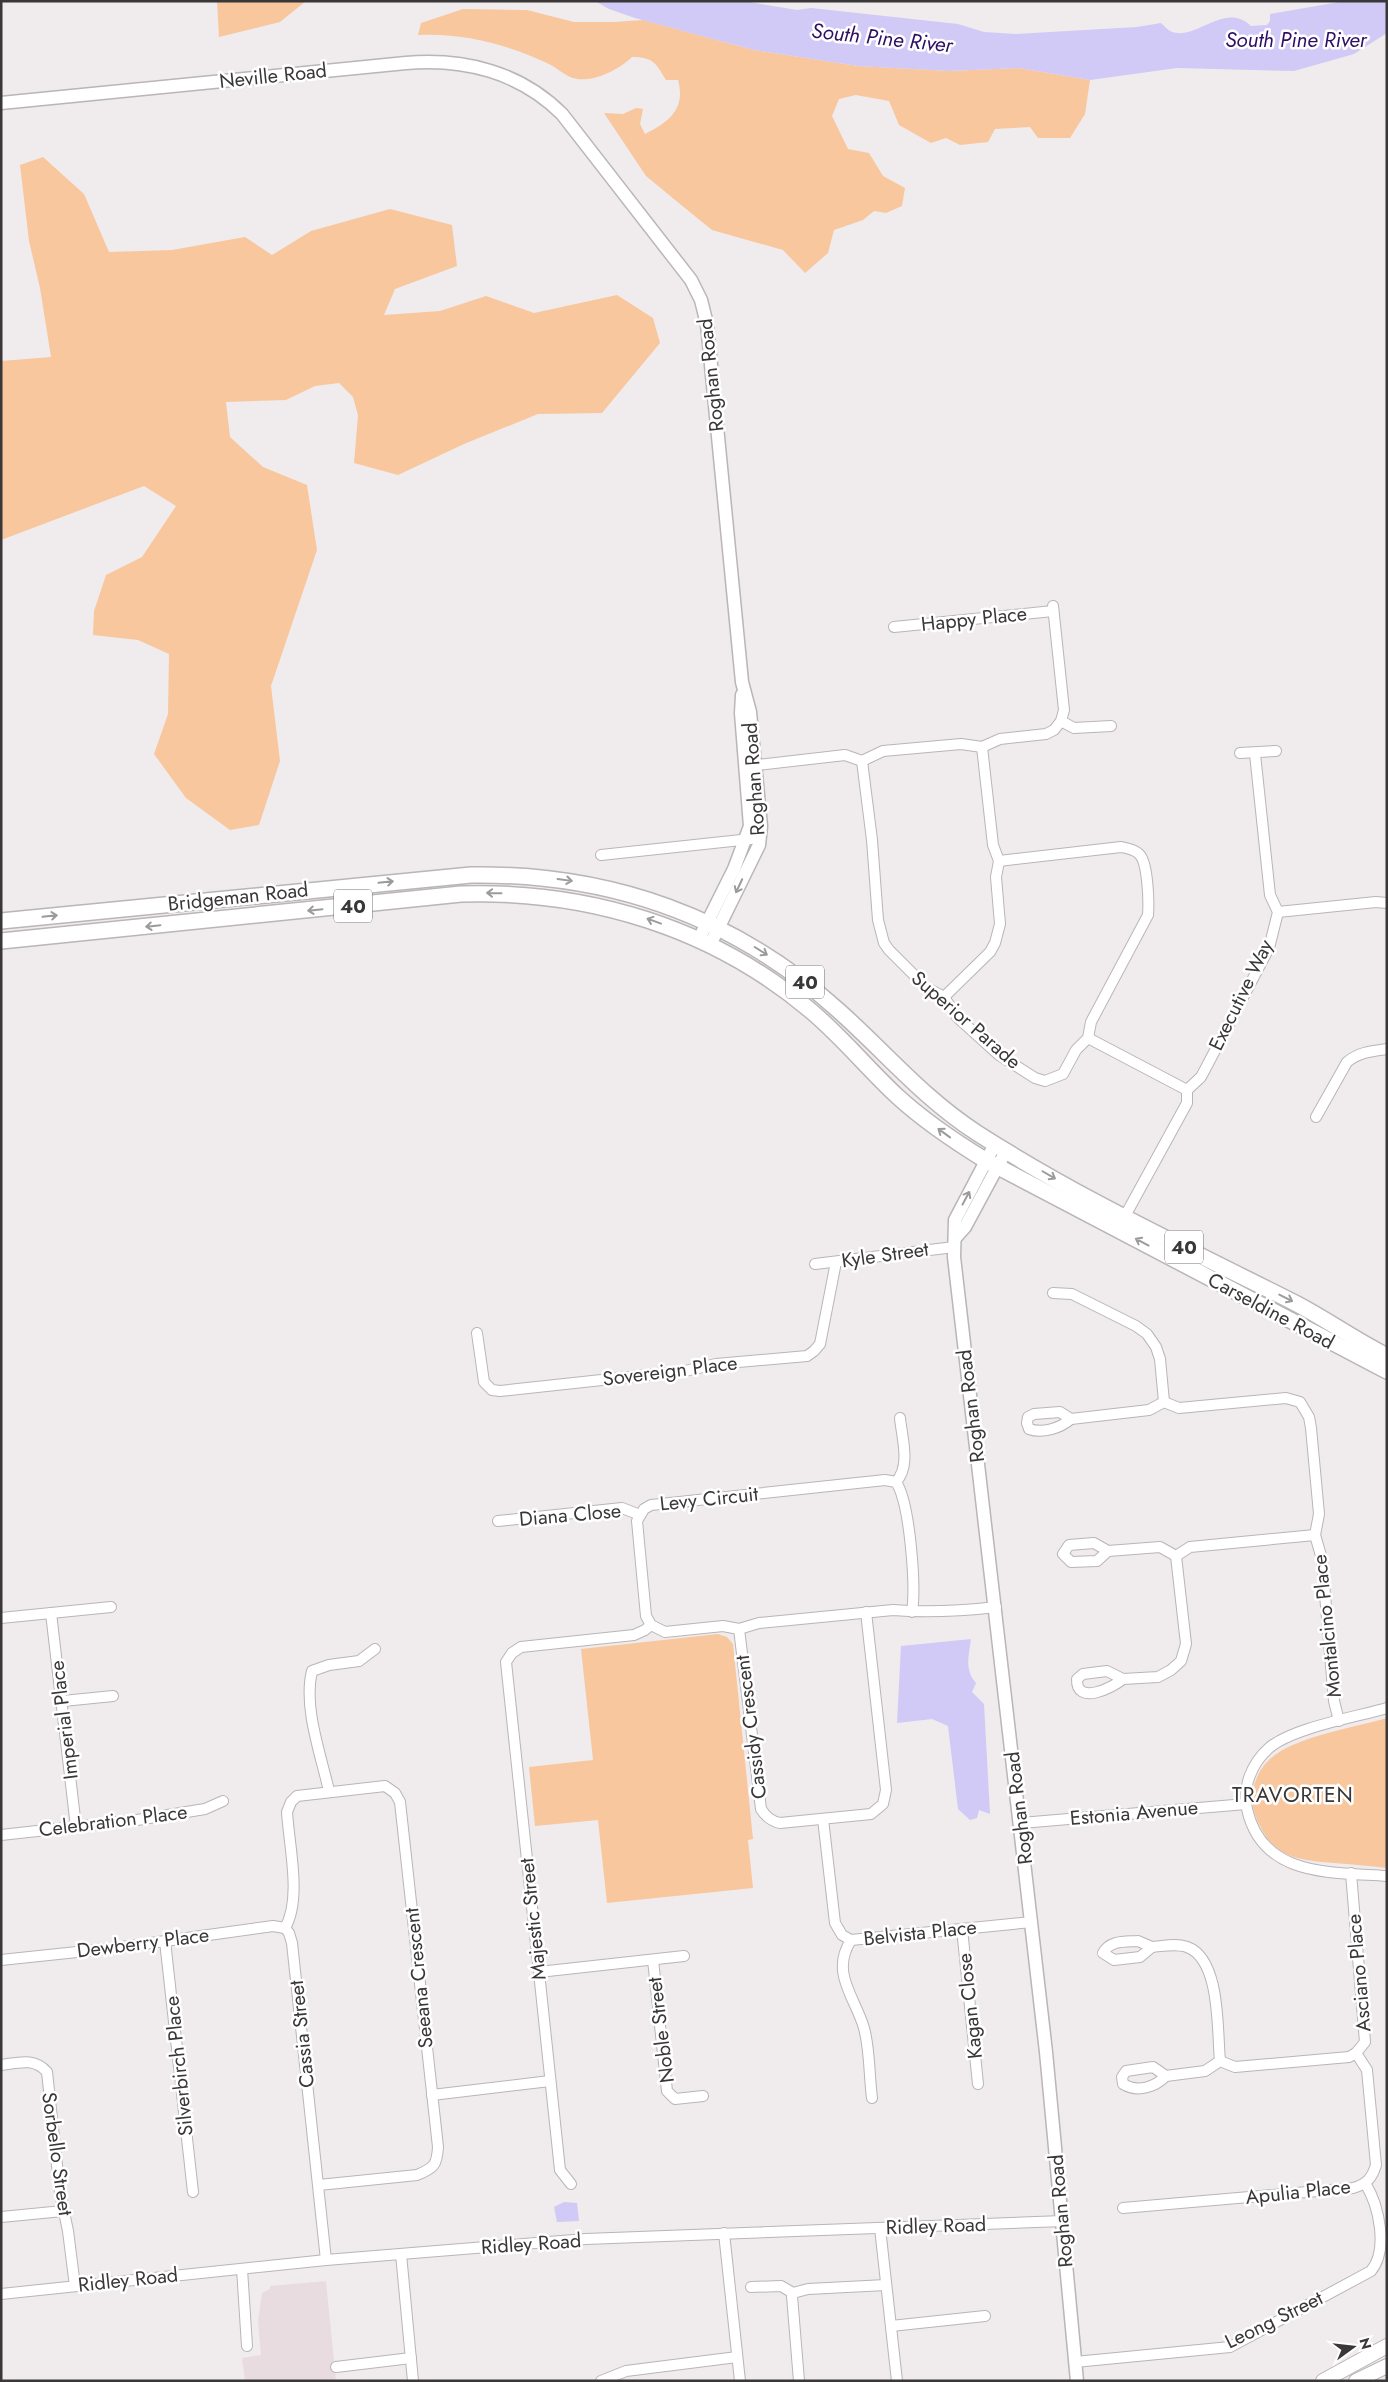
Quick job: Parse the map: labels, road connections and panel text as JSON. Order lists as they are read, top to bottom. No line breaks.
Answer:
{"streets":{"main road":["Bridgeman Road","40","Carseldine Road"],"street":["Neville Road","Roghan Road","Happy Place","Executive Way","Superior Parade","Kyle Street","Sovereign Place","Levy Circuit","Diana Close","Montalcino Place","Imperial Place","Cassidy Crescent","Estonia Avenue","Celebration Place","Majestic Street","Belvista Place","Dewberry Place","Asciano Place","Seeana Crescent","Kagan Close","Noble Street","Cassia Street","Silverbirch Place","Sorbello Street","Apulia Place","Ridley Road","Leong Street"]},"crossings":[["Neville Road","Roghan Road"],["Roghan Road","Bridgeman Road"],["Roghan Road","40"],["Roghan Road","Kyle Street"],["Roghan Road","Carseldine Road"],["Roghan Road","Cassidy Crescent"],["Roghan Road","Estonia Avenue"],["Roghan Road","Belvista Place"],["Roghan Road","Ridley Road"],["Roghan Road","Leong Street"],["Bridgeman Road","40"],["40","Carseldine Road"],["Executive Way","Carseldine Road"],["Kyle Street","Sovereign Place"],["Levy Circuit","Diana Close"],["Levy Circuit","Majestic Street"],["Imperial Place","Celebration Place"],["Belvista Place","Kagan Close"],["Dewberry Place","Seeana Crescent"],["Dewberry Place","Cassia Street"],["Dewberry Place","Silverbirch Place"],["Asciano Place","Apulia Place"],["Seeana Crescent","Cassia Street"],["Cassia Street","Ridley Road"],["Sorbello Street","Ridley Road"],["Apulia Place","Leong Street"]],"districts":["TRAVORTEN"],"water":["South Pine River"],"north":"right"}
